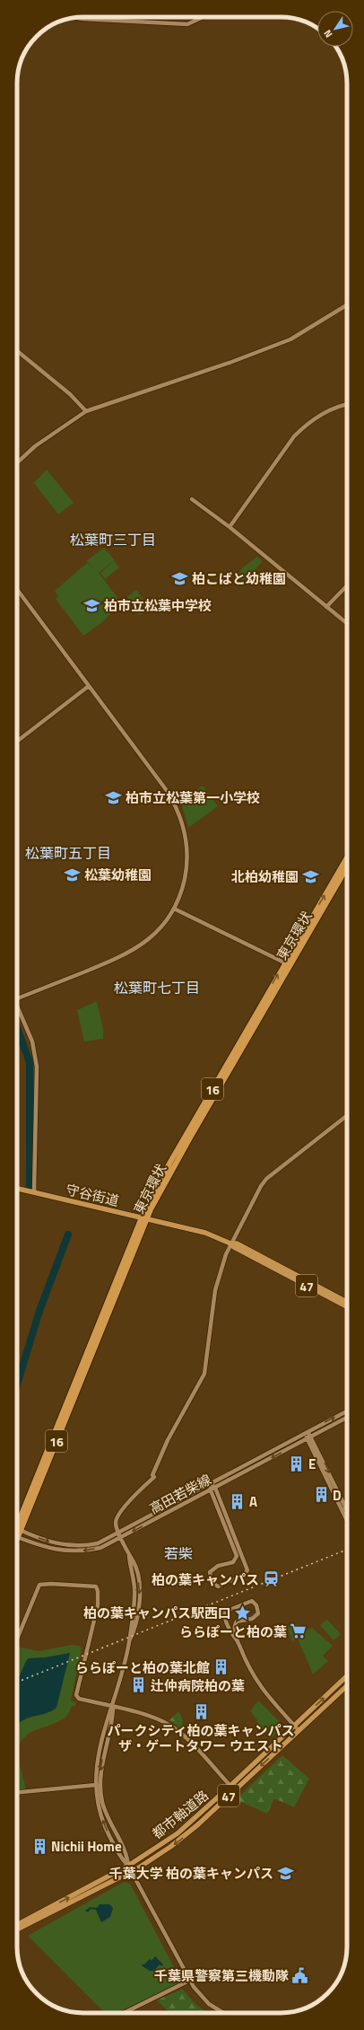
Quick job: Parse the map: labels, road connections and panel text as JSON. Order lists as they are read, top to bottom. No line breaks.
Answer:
{"streets":{"highway":["東京環状","16"],"main road":["守谷街道","47","都市軸道路"],"street":["高田若柴線"]},"crossings":[["東京環状","守谷街道"]],"districts":["松葉町三丁目","松葉町五丁目","松葉町七丁目","若柴"],"places":{"school or university":["柏こばと幼稚園","柏市立松葉中学校","柏市立松葉第一小学校","松葉幼稚園","北柏幼稚園","千葉大学 柏の葉キャンパス"],"building":["E","D","A","ららぽーと柏の葉北館","辻仲病院柏の葉","パークシティ柏の葉キャンパス ザ・ゲートタワー ウエスト","Nichii Home"],"station":["柏の葉キャンパス"],"place":["柏の葉キャンパス駅西口"],"supermarket":["ららぽーと柏の葉"],"public building":["千葉県警察第三機動隊"]},"north":"bottom left"}
